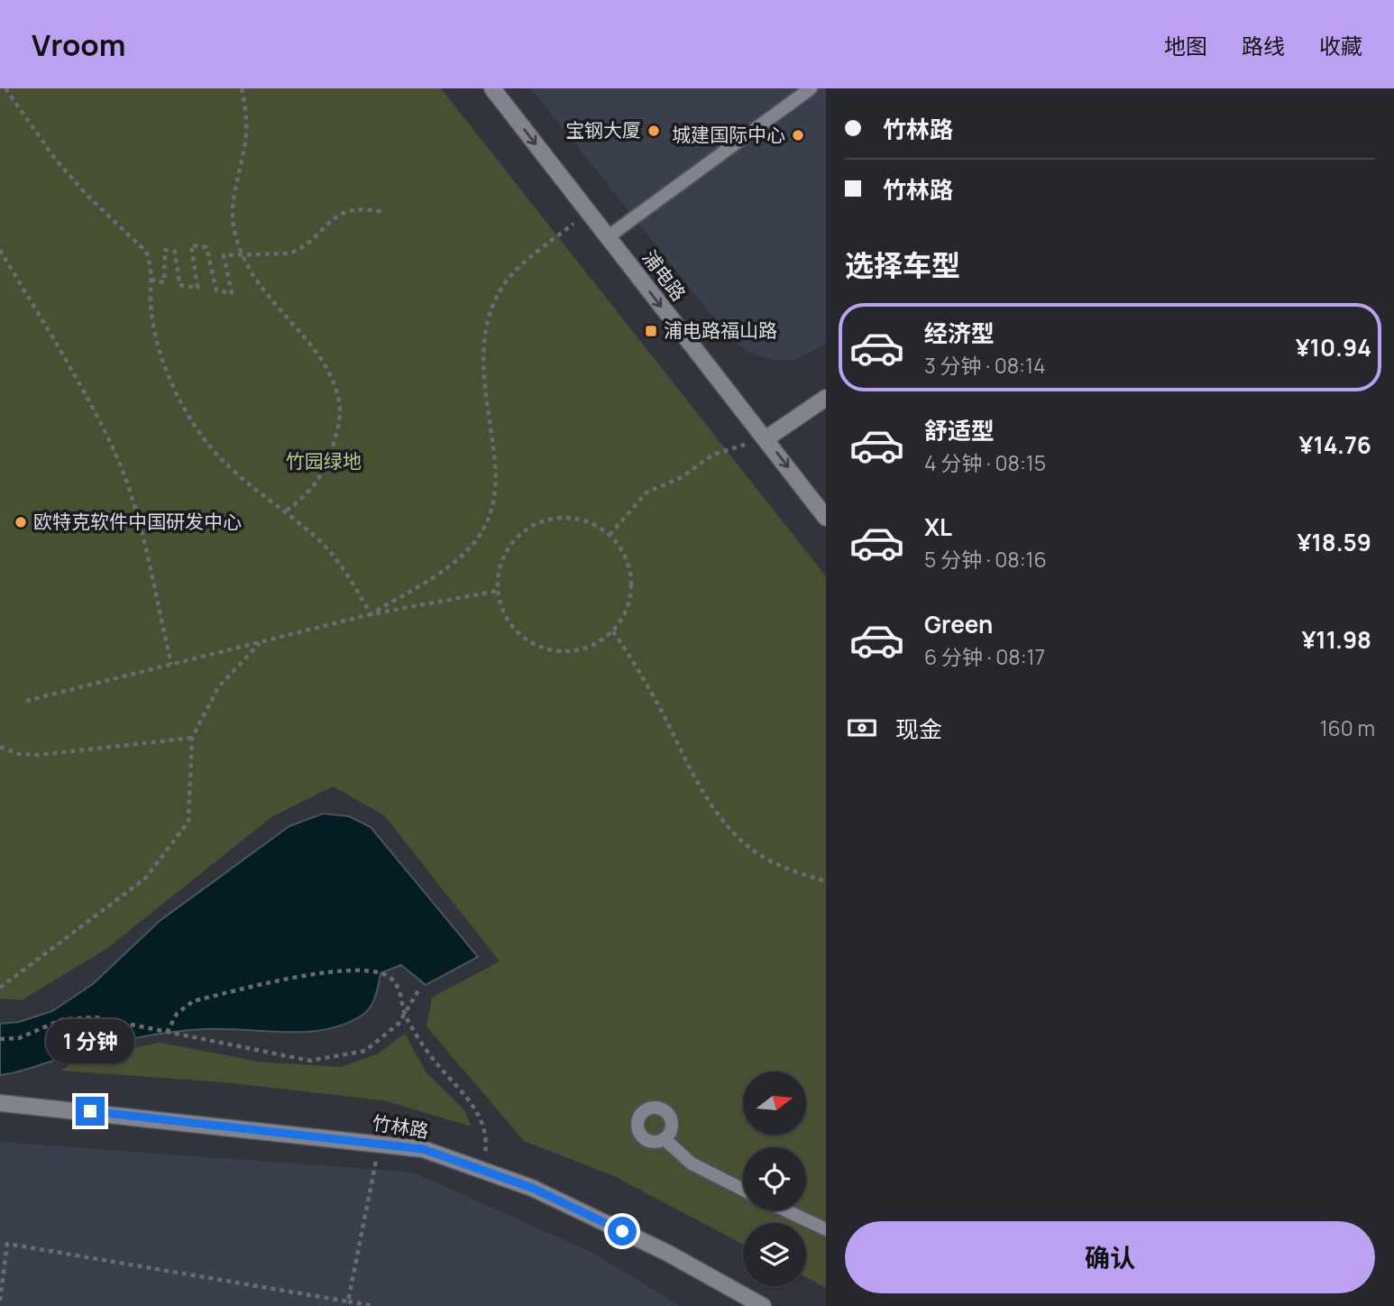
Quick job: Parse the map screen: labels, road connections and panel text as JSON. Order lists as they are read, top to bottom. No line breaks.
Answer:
{"streets":{"street":["浦电路","竹林路"]},"one_way":["浦电路"],"parks":["竹园绿地"],"places":{"other":["宝钢大厦","城建国际中心","欧特克软件中国研发中心"],"transit":["浦电路福山路"]},"north":"right","page":{"header":"Vroom","nav":["地图","路线","收藏"],"banner":["竹林路","竹林路"],"heading":"选择车型","list":[{"name":"经济型","note":"3 分钟 · 08:14","value":"¥10.94"},{"name":"舒适型","note":"4 分钟 · 08:15","value":"¥14.76"},{"name":"XL","note":"5 分钟 · 08:16","value":"¥18.59"},{"name":"Green","note":"6 分钟 · 08:17","value":"¥11.98"}],"pay":["现金","160 m"],"bubble":"1 分钟","buttons":"确认"}}
